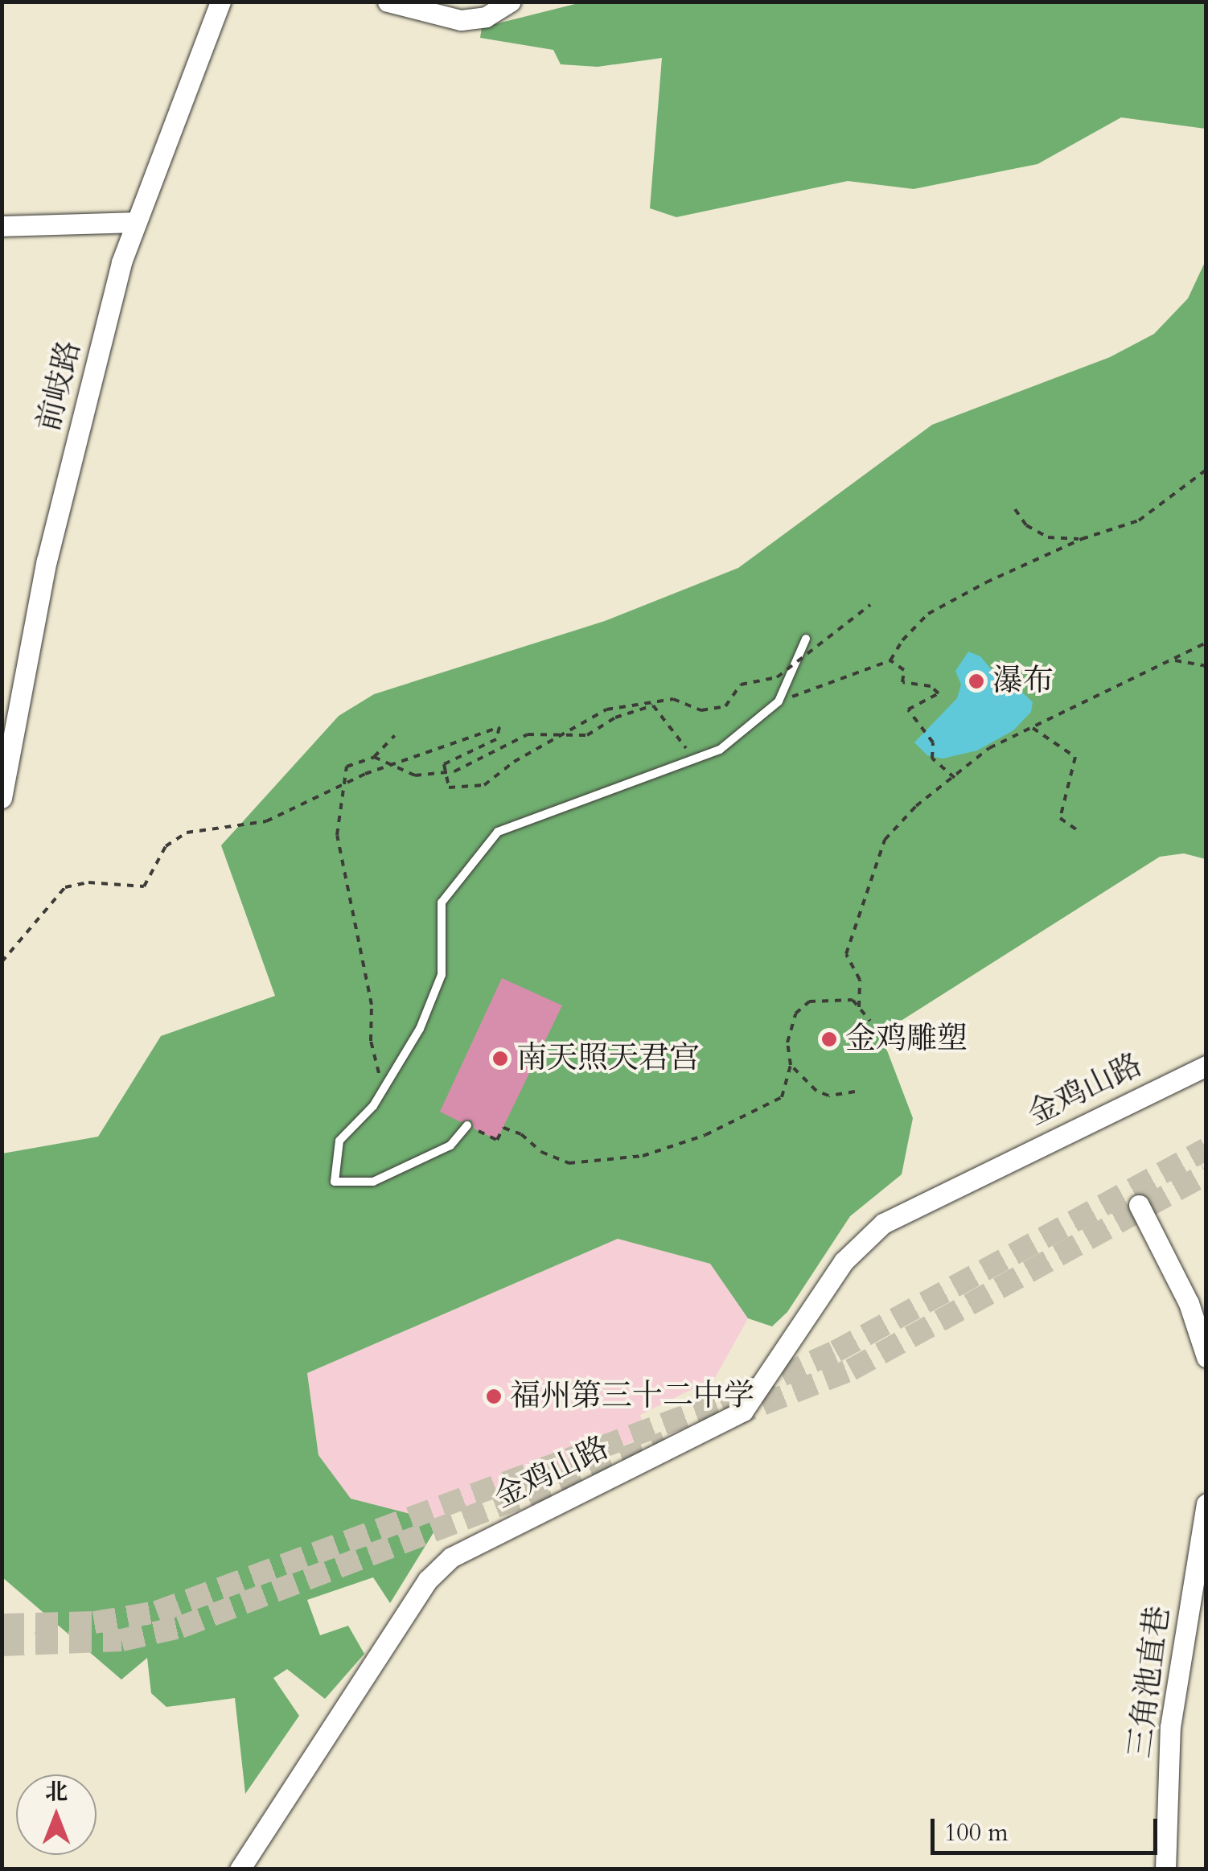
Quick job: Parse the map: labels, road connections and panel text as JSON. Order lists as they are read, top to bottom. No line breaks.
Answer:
{"streets":{"street":["前岐路","金鸡山路","三角池直巷"]},"places":["瀑布","金鸡雕塑","南天照天君宫","福州第三十二中学"],"scale_bar":"100 m","north":"top"}
